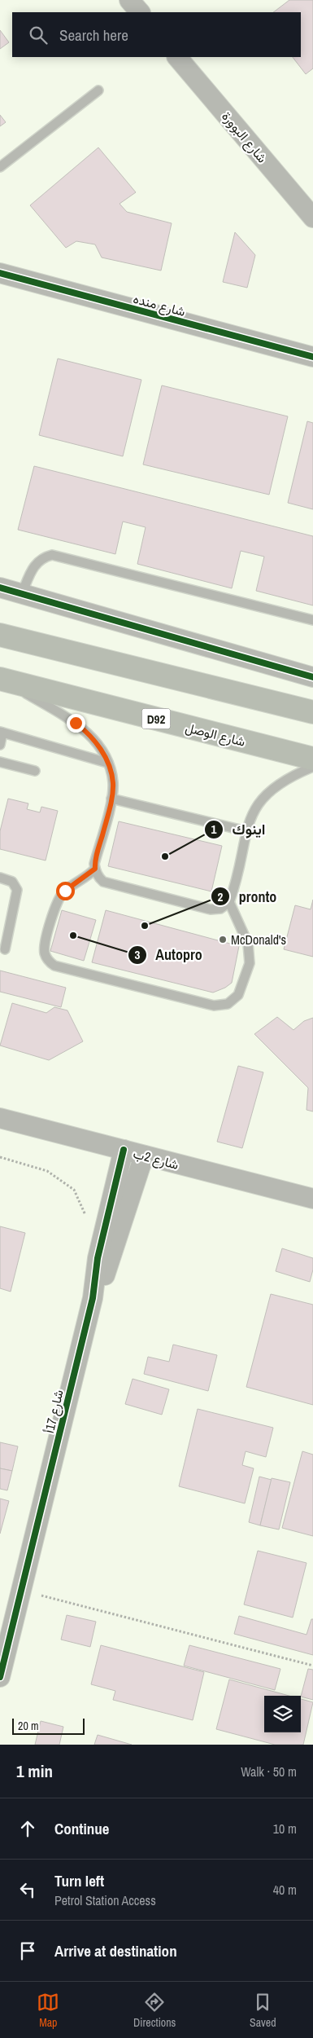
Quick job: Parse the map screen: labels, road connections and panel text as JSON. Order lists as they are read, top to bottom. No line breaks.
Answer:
{"streets":{"main road":["D92","شارع الوصل"],"street":["شارع البوورة","شارع منده","شارع 2ب","شارع 17أ"]},"crossings":[["شارع 2ب","شارع 17أ"]],"places":["اينوك","pronto","Autopro","McDonald's"],"scale_bar":"20 m","page":{"search":"Search here","scale":"20 m","heading":["1 min","Walk · 50 m"],"list":[["Continue","10 m"],["Turn left","Petrol Station Access","40 m"],"Arrive at destination"],"nav":["Map","Directions","Saved"]}}
